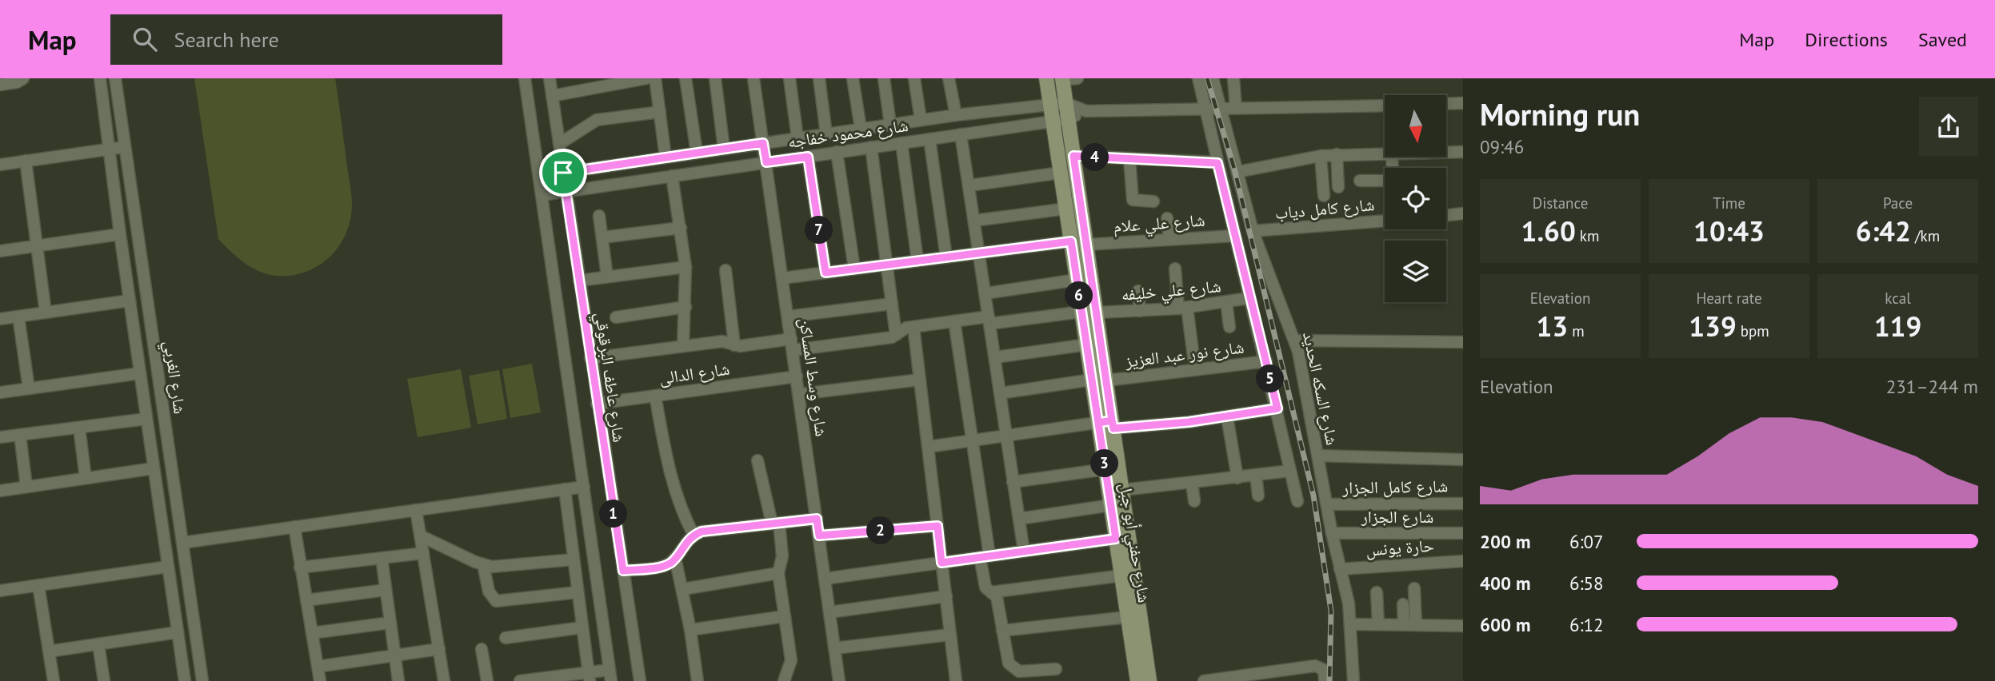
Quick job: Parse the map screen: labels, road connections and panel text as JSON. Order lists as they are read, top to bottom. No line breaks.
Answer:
{"streets":{"street":["شارع محمود خفاجه","شارع كامل دياب","شارع علي علام","شارع علي خليفه","شارع نور عبد العزيز","شارع الدالى","شارع الغربي","شارع عاطف البرقوقي","شارع وسط المساكن","شارع السكه الحديد","شارع كامل الجزار","شارع الجزار","شارع حفني أبو جبل","حارة يونس"]},"crossings":[["شارع محمود خفاجه","شارع عاطف البرقوقي"],["شارع محمود خفاجه","شارع وسط المساكن"],["شارع محمود خفاجه","شارع حفني أبو جبل"],["شارع كامل دياب","شارع السكه الحديد"],["شارع علي علام","شارع حفني أبو جبل"],["شارع علي خليفه","شارع عاطف البرقوقي"],["شارع علي خليفه","شارع وسط المساكن"],["شارع علي خليفه","شارع حفني أبو جبل"],["شارع نور عبد العزيز","شارع حفني أبو جبل"],["شارع الدالى","شارع عاطف البرقوقي"],["شارع الدالى","شارع وسط المساكن"],["شارع السكه الحديد","شارع كامل الجزار"],["شارع السكه الحديد","شارع الجزار"],["شارع السكه الحديد","حارة يونس"]],"north":"bottom","page":{"header":"Map","search":"Search here","nav":["Map","Directions","Saved"],"heading":["Morning run","09:46"],"pins":["4","7","6","5","3","1","2"],"stats":[["Distance","1.60 km"],["Time","10:43"],["Pace","6:42 /km"],["Elevation","13 m"],["Heart rate","139 bpm"],["kcal","119"]],"chart":["Elevation","231–244 m"],"list":[{"name":"200 m","note":"6:07"},{"name":"400 m","note":"6:58"},{"name":"600 m","note":"6:12"}]}}
